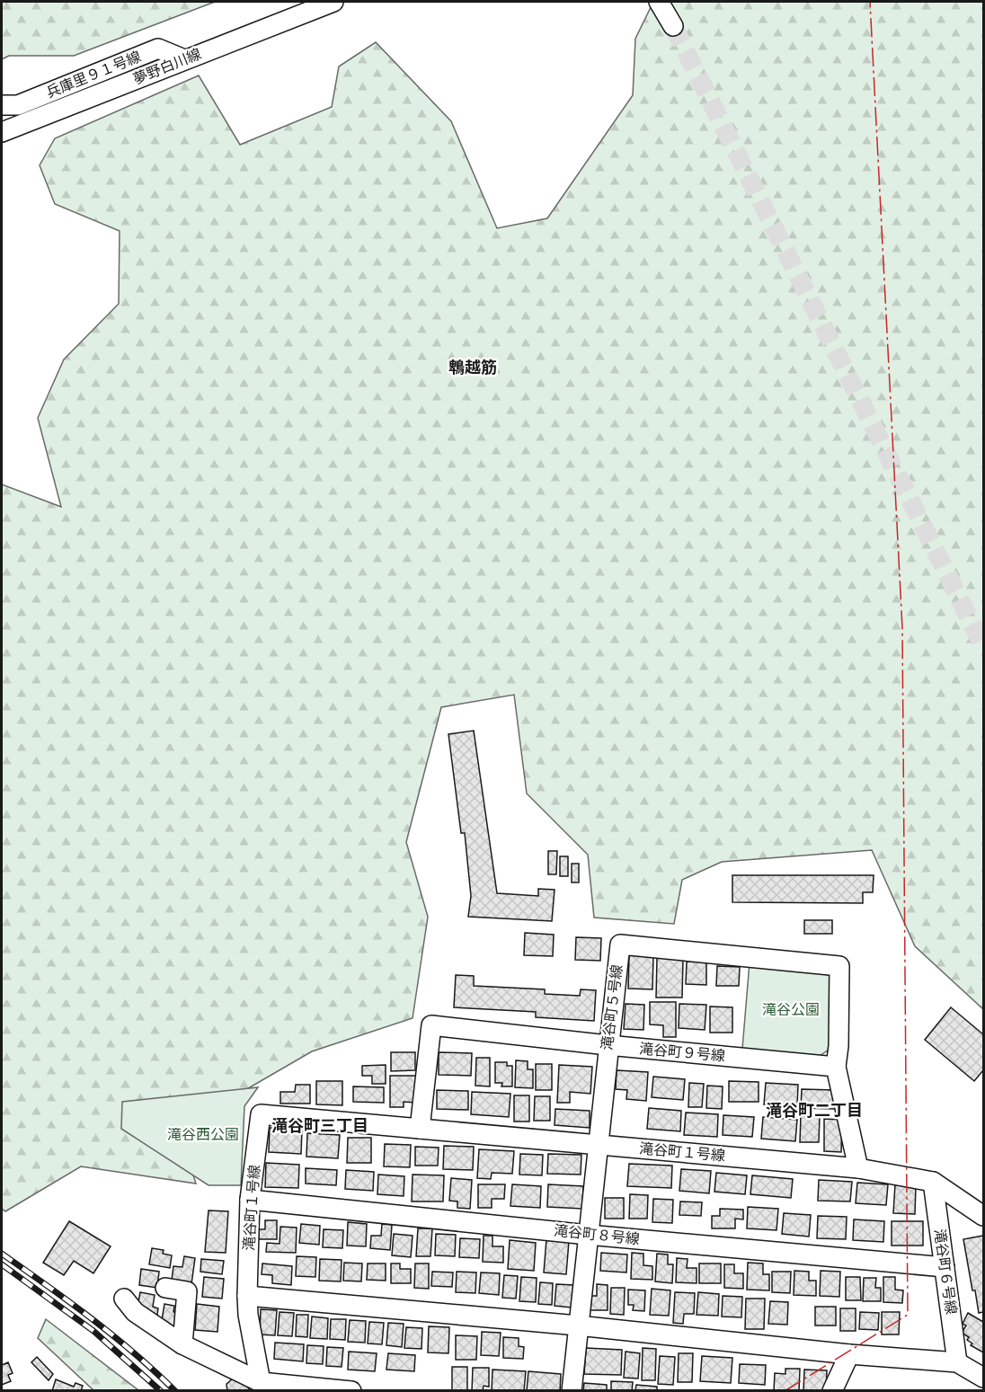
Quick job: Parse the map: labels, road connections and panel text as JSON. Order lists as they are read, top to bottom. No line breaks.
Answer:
{"streets":{"street":["夢野白川線","兵庫里９１号線","滝谷町５号線","滝谷町９号線","滝谷町１号線","滝谷町８号線","滝谷町６号線"]},"crossings":[["夢野白川線","兵庫里９１号線"],["滝谷町５号線","滝谷町９号線"],["滝谷町５号線","滝谷町１号線"],["滝谷町５号線","滝谷町８号線"],["滝谷町９号線","滝谷町１号線"],["滝谷町１号線","滝谷町８号線"],["滝谷町１号線","滝谷町６号線"],["滝谷町８号線","滝谷町６号線"]],"districts":["鵯越筋","滝谷町二丁目","滝谷町三丁目"],"parks":["滝谷公園","滝谷西公園"]}
